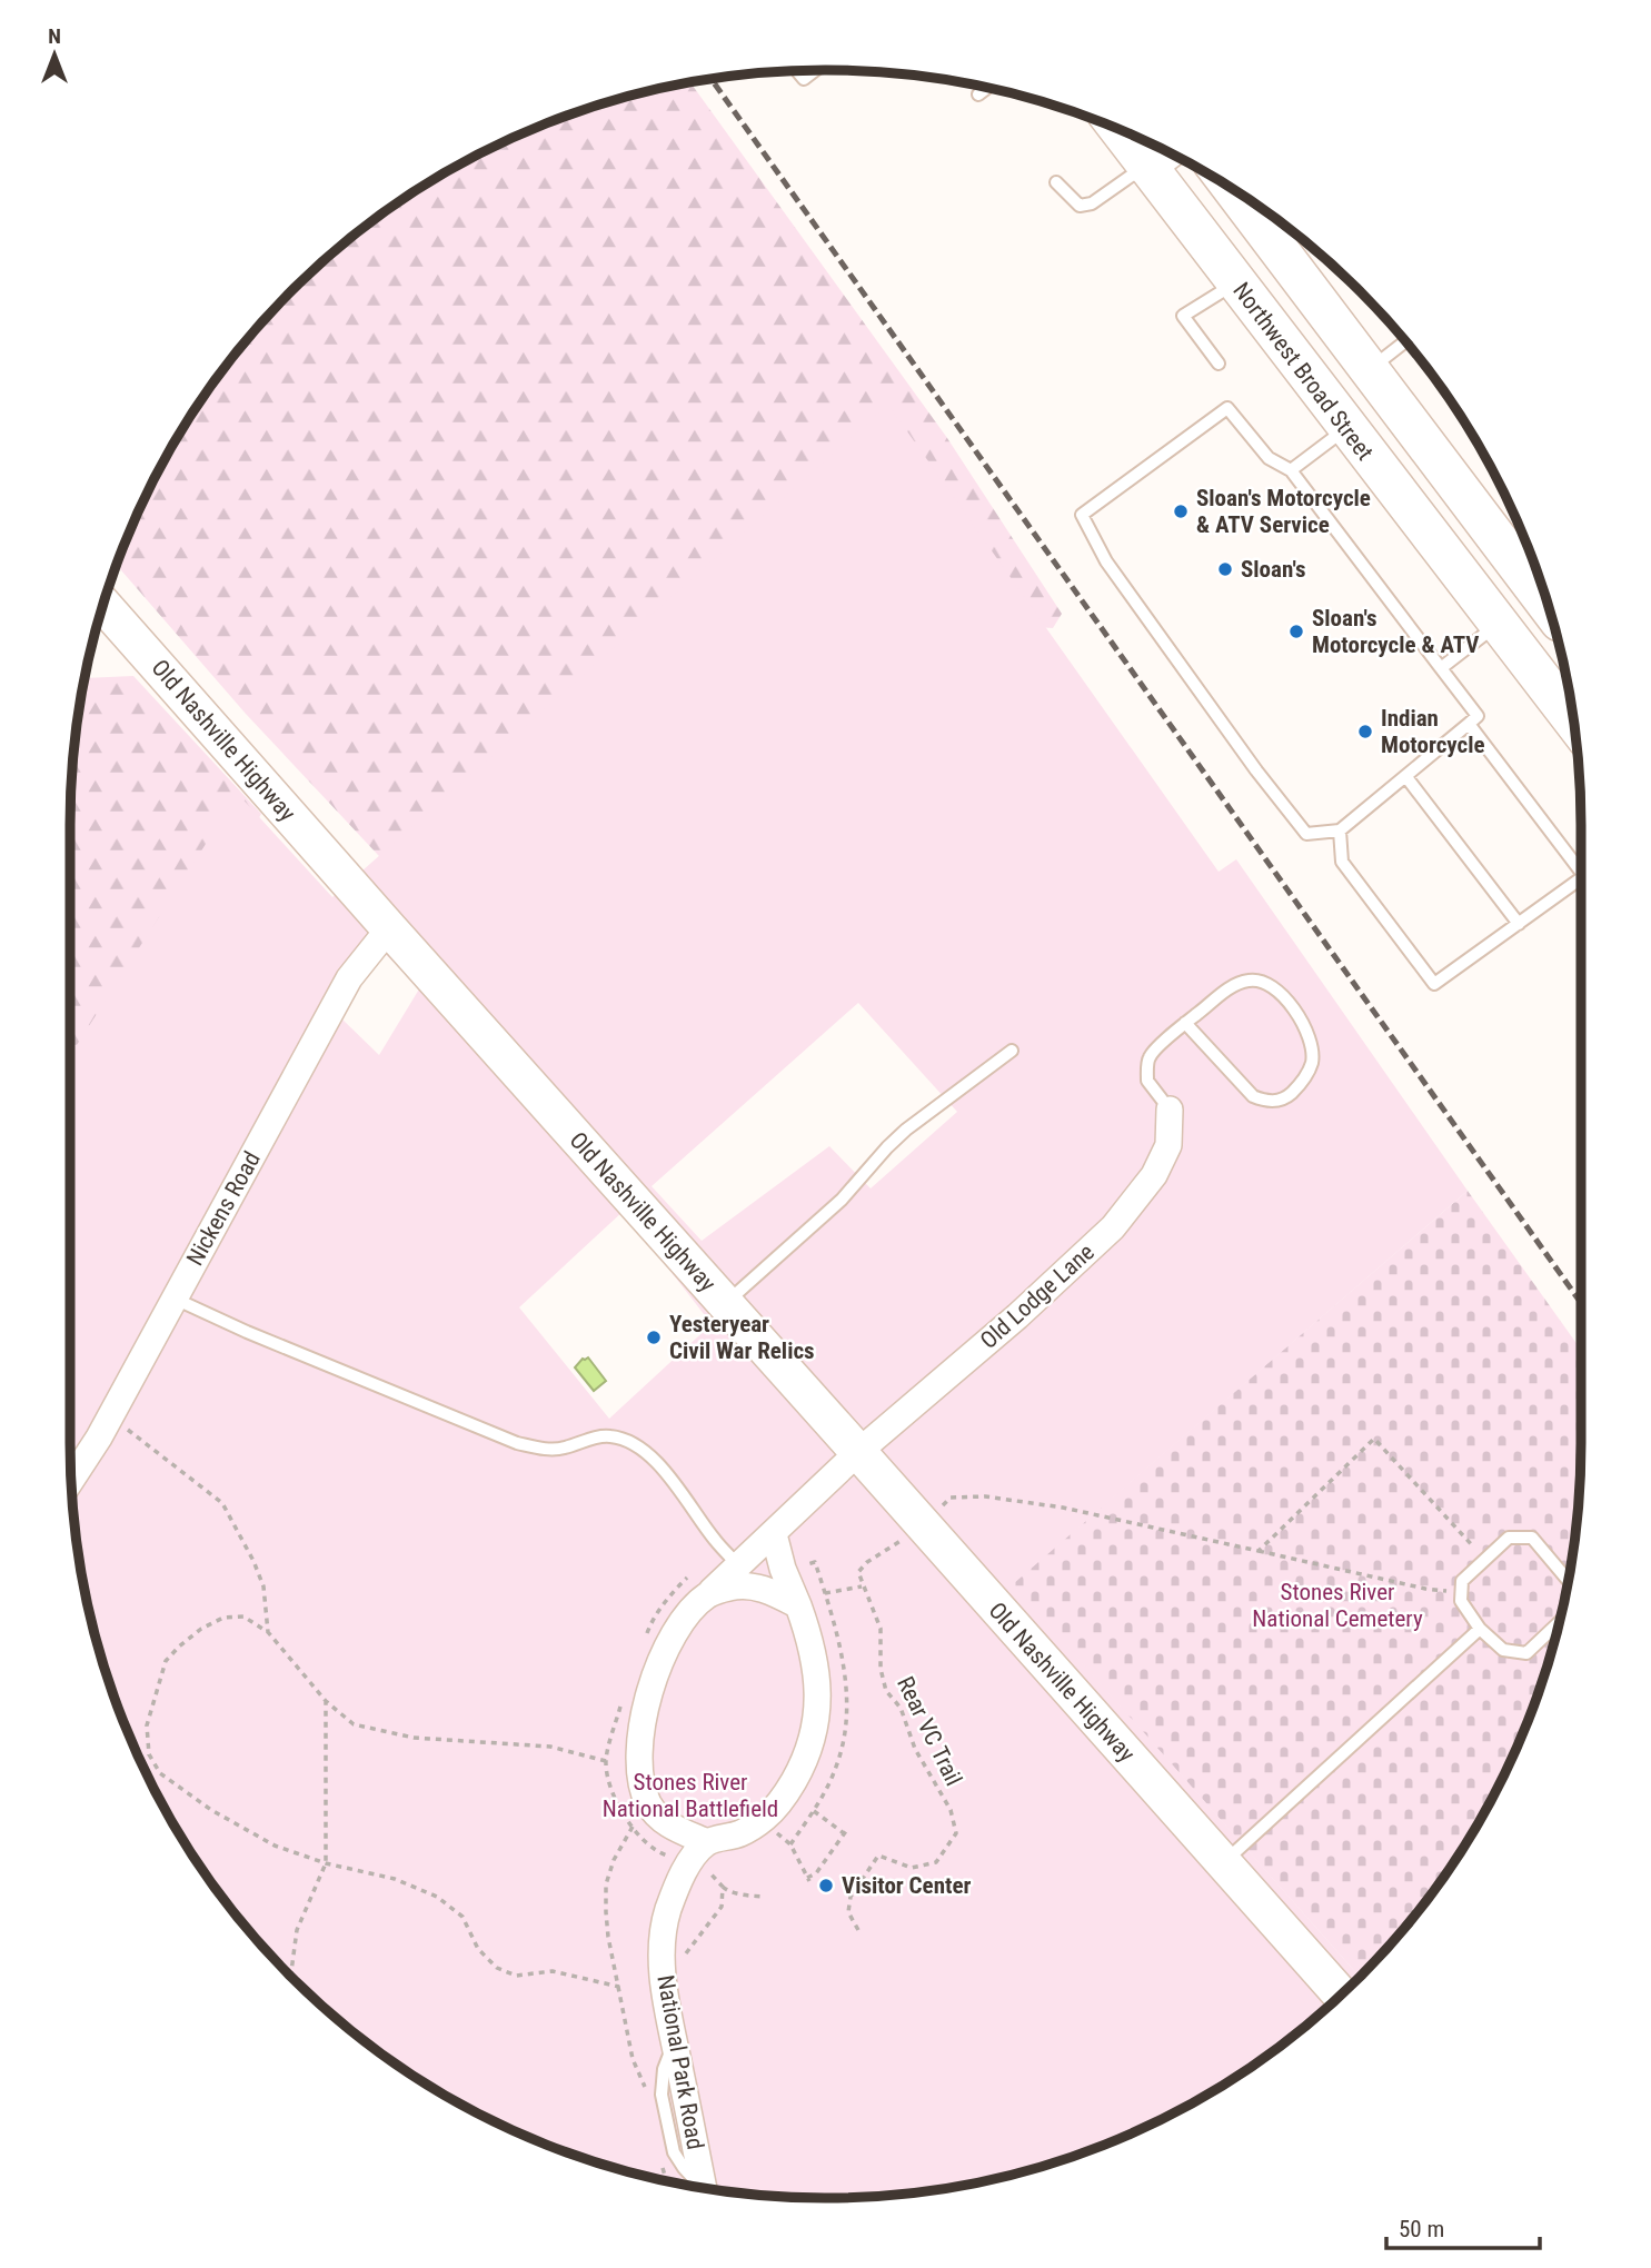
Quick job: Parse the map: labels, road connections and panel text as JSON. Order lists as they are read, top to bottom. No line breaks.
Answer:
{"streets":{"main road":["Northwest Broad Street","Old Nashville Highway"],"street":["Nickens Road","Old Lodge Lane","National Park Road"],"path":["Rear VC Trail"]},"crossings":[["Old Nashville Highway","Nickens Road"],["Old Nashville Highway","Old Lodge Lane"]],"parks":["Stones River National Cemetery","Stones River National Battlefield"],"places":["Sloan's Motorcycle & ATV Service","Sloan's","Sloan's Motorcycle & ATV","Indian Motorcycle","Yesteryear Civil War Relics","Visitor Center"],"scale_bar":"50 m","north":"top"}
